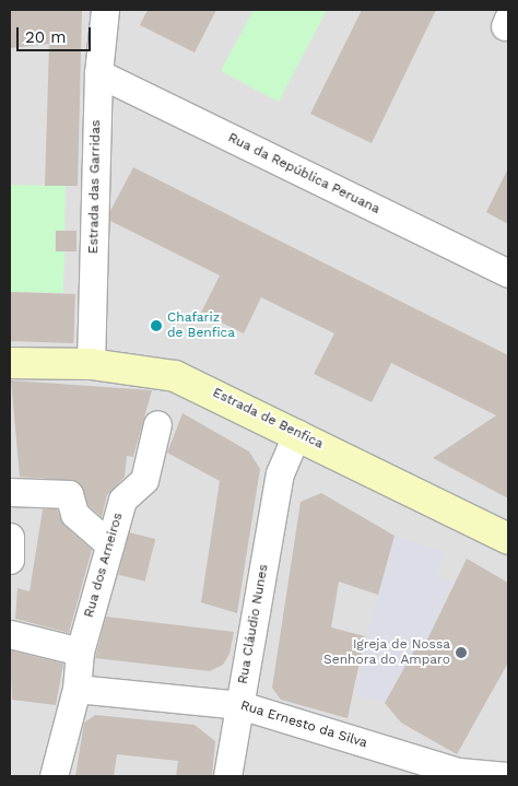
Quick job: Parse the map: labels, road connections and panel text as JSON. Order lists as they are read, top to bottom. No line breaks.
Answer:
{"streets":{"street":["Rua da República Peruana","Estrada das Garridas","Estrada de Benfica","Rua dos Arneiros","Rua Cláudio Nunes","Rua Ernesto da Silva"]},"crossings":[["Rua da República Peruana","Estrada das Garridas"],["Estrada das Garridas","Estrada de Benfica"],["Estrada de Benfica","Rua Cláudio Nunes"],["Rua Cláudio Nunes","Rua Ernesto da Silva"]],"places":["Chafariz de Benfica","Igreja de Nossa Senhora do Amparo"],"scale_bar":"20 m"}
